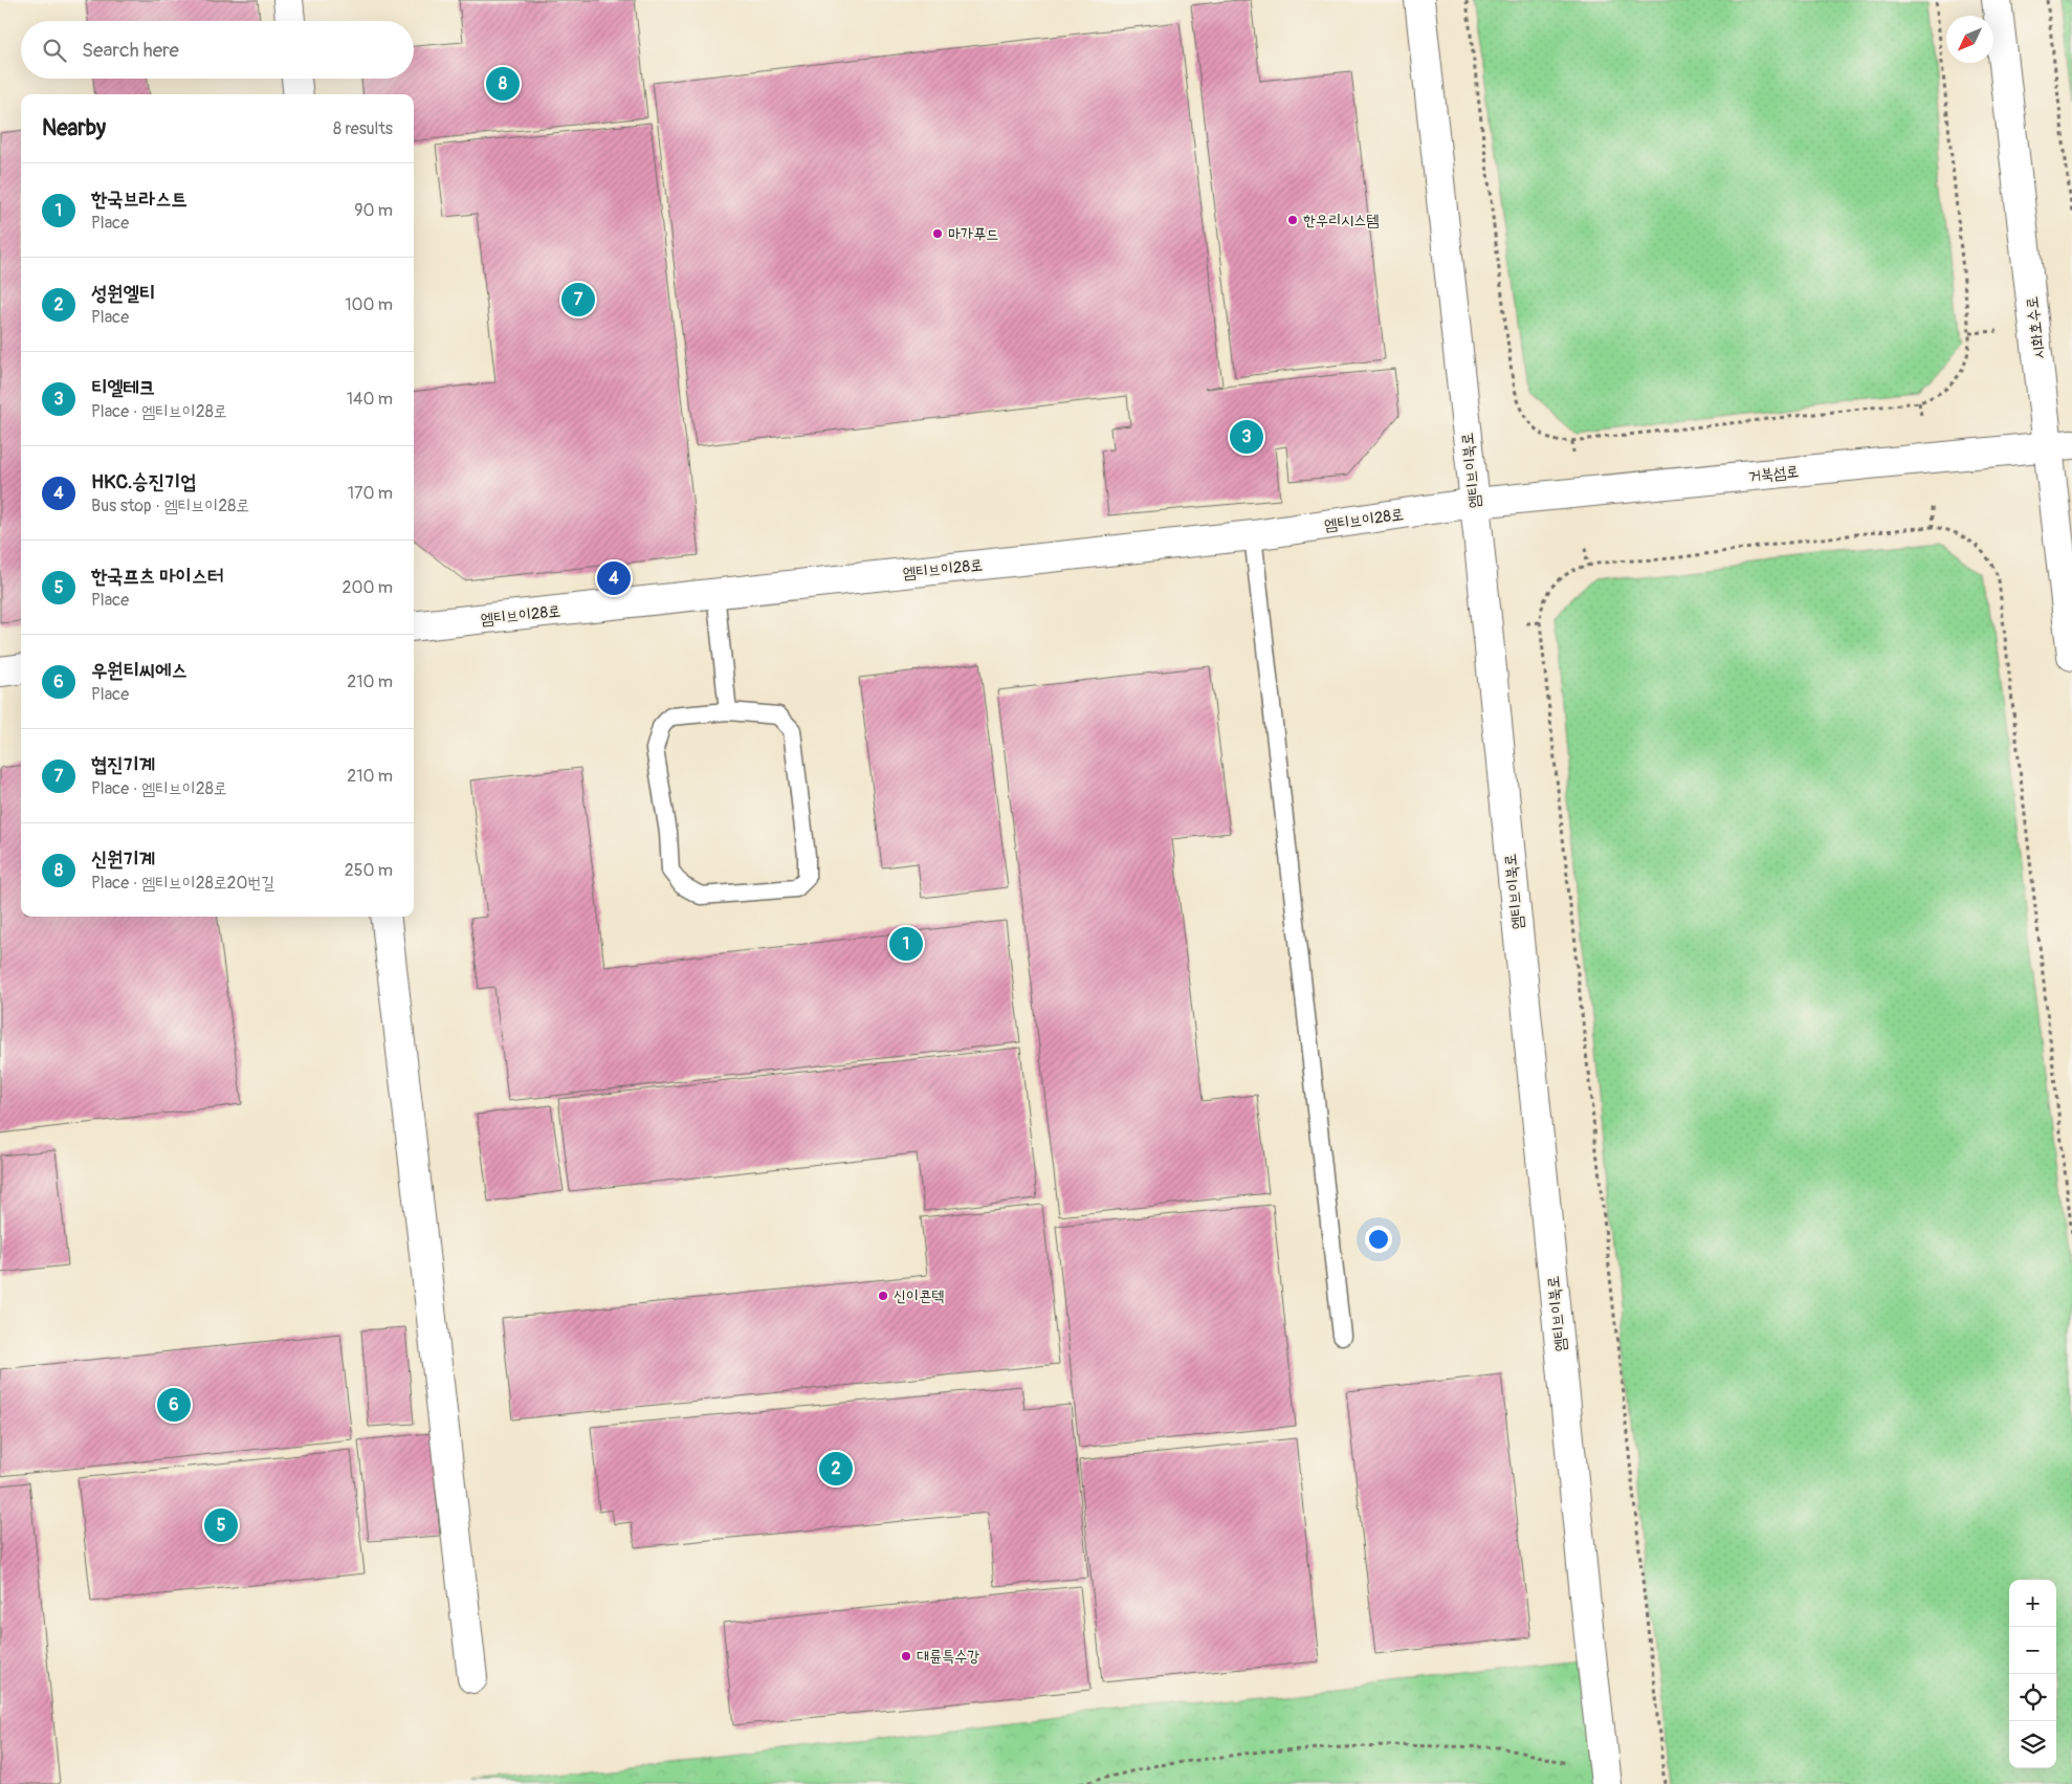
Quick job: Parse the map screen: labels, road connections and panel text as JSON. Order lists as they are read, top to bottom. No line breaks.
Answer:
{"streets":{"street":["시화호수로","엠티브이북로","거북섬로","엠티브이28로"]},"crossings":[["시화호수로","거북섬로"],["엠티브이북로","거북섬로"],["엠티브이북로","엠티브이28로"],["거북섬로","엠티브이28로"]],"places":["한우리시스템","마가푸드","신이콘텍","대륜특수강"],"north":"bottom left","page":{"search":"Search here","pins":["8","7","3","4","1","6","2","5"],"heading":["Nearby","8 results"],"list":[{"mark":"1","name":"한국브라스트","note":"Place","value":"90 m"},{"mark":"2","name":"성원엘티","note":"Place","value":"100 m"},{"mark":"3","name":"티엘테크","note":"Place · 엠티브이28로","value":"140 m"},{"mark":"4","name":"HKC.승진기업","note":"Bus stop · 엠티브이28로","value":"170 m"},{"mark":"5","name":"한국프츠 마이스터","note":"Place","value":"200 m"},{"mark":"6","name":"우원티씨에스","note":"Place","value":"210 m"},{"mark":"7","name":"협진기계","note":"Place · 엠티브이28로","value":"210 m"},{"mark":"8","name":"신원기계","note":"Place · 엠티브이28로20번길","value":"250 m"}],"map_buttons":["+","−"]}}
